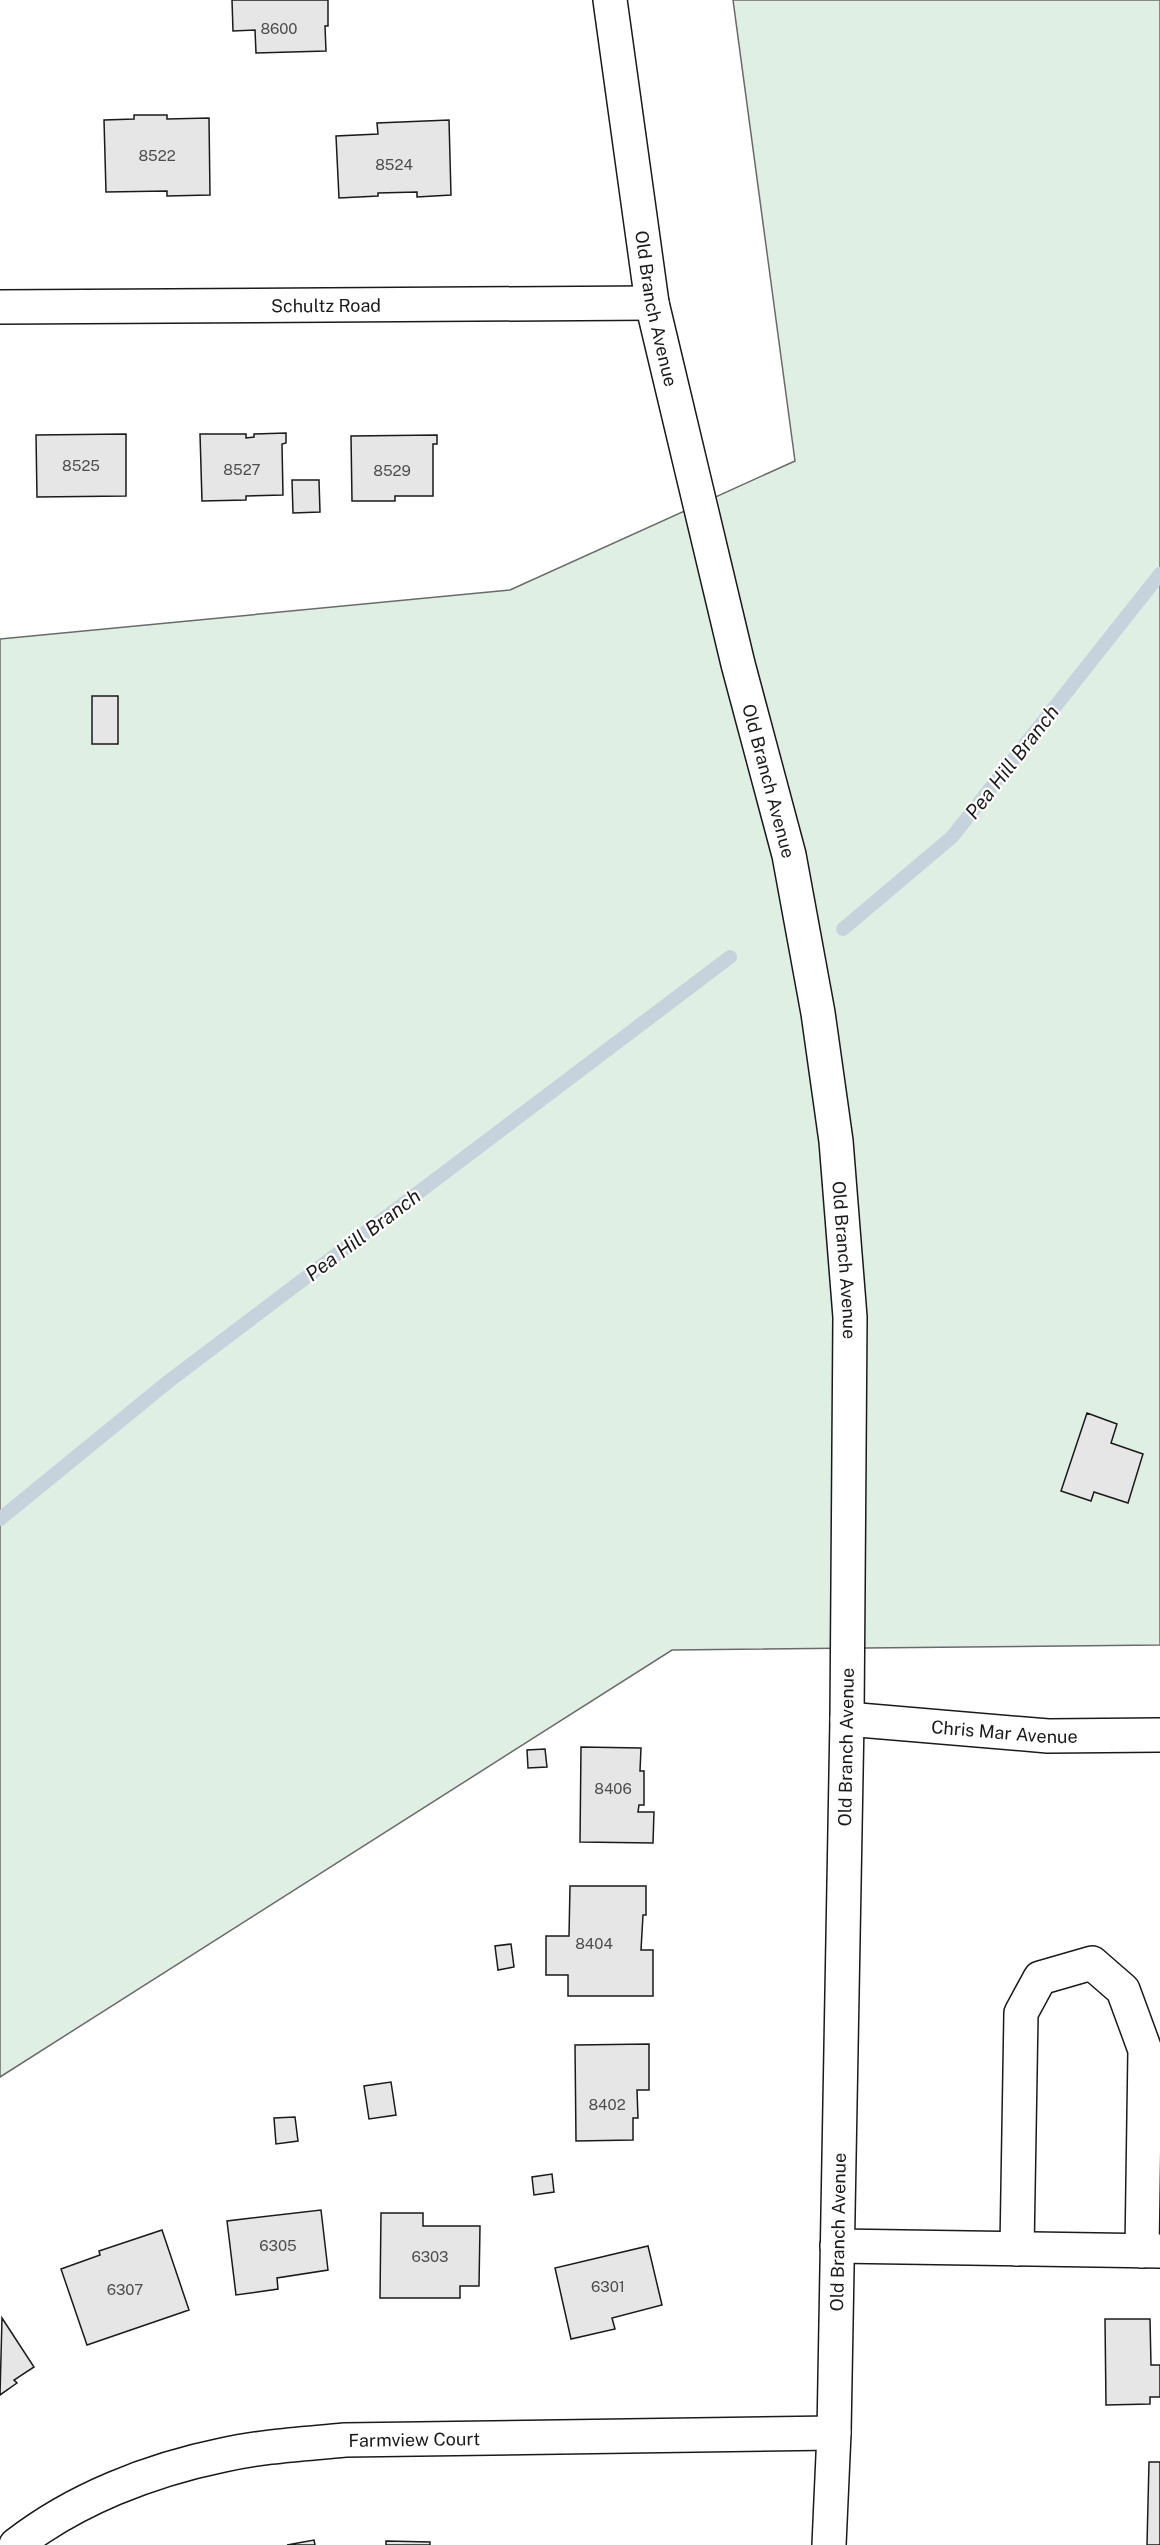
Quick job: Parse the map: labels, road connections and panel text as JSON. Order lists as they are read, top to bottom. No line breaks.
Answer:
{"streets":{"main road":["Schultz Road","Old Branch Avenue","Chris Mar Avenue","Farmview Court"]},"crossings":[["Schultz Road","Old Branch Avenue"],["Old Branch Avenue","Chris Mar Avenue"],["Old Branch Avenue","Farmview Court"]],"water":["Pea Hill Branch"],"house_numbers":["8600","8522","8524","8525","8527","8529","8406","8404","8402","6305","6303","6301","6307"]}
